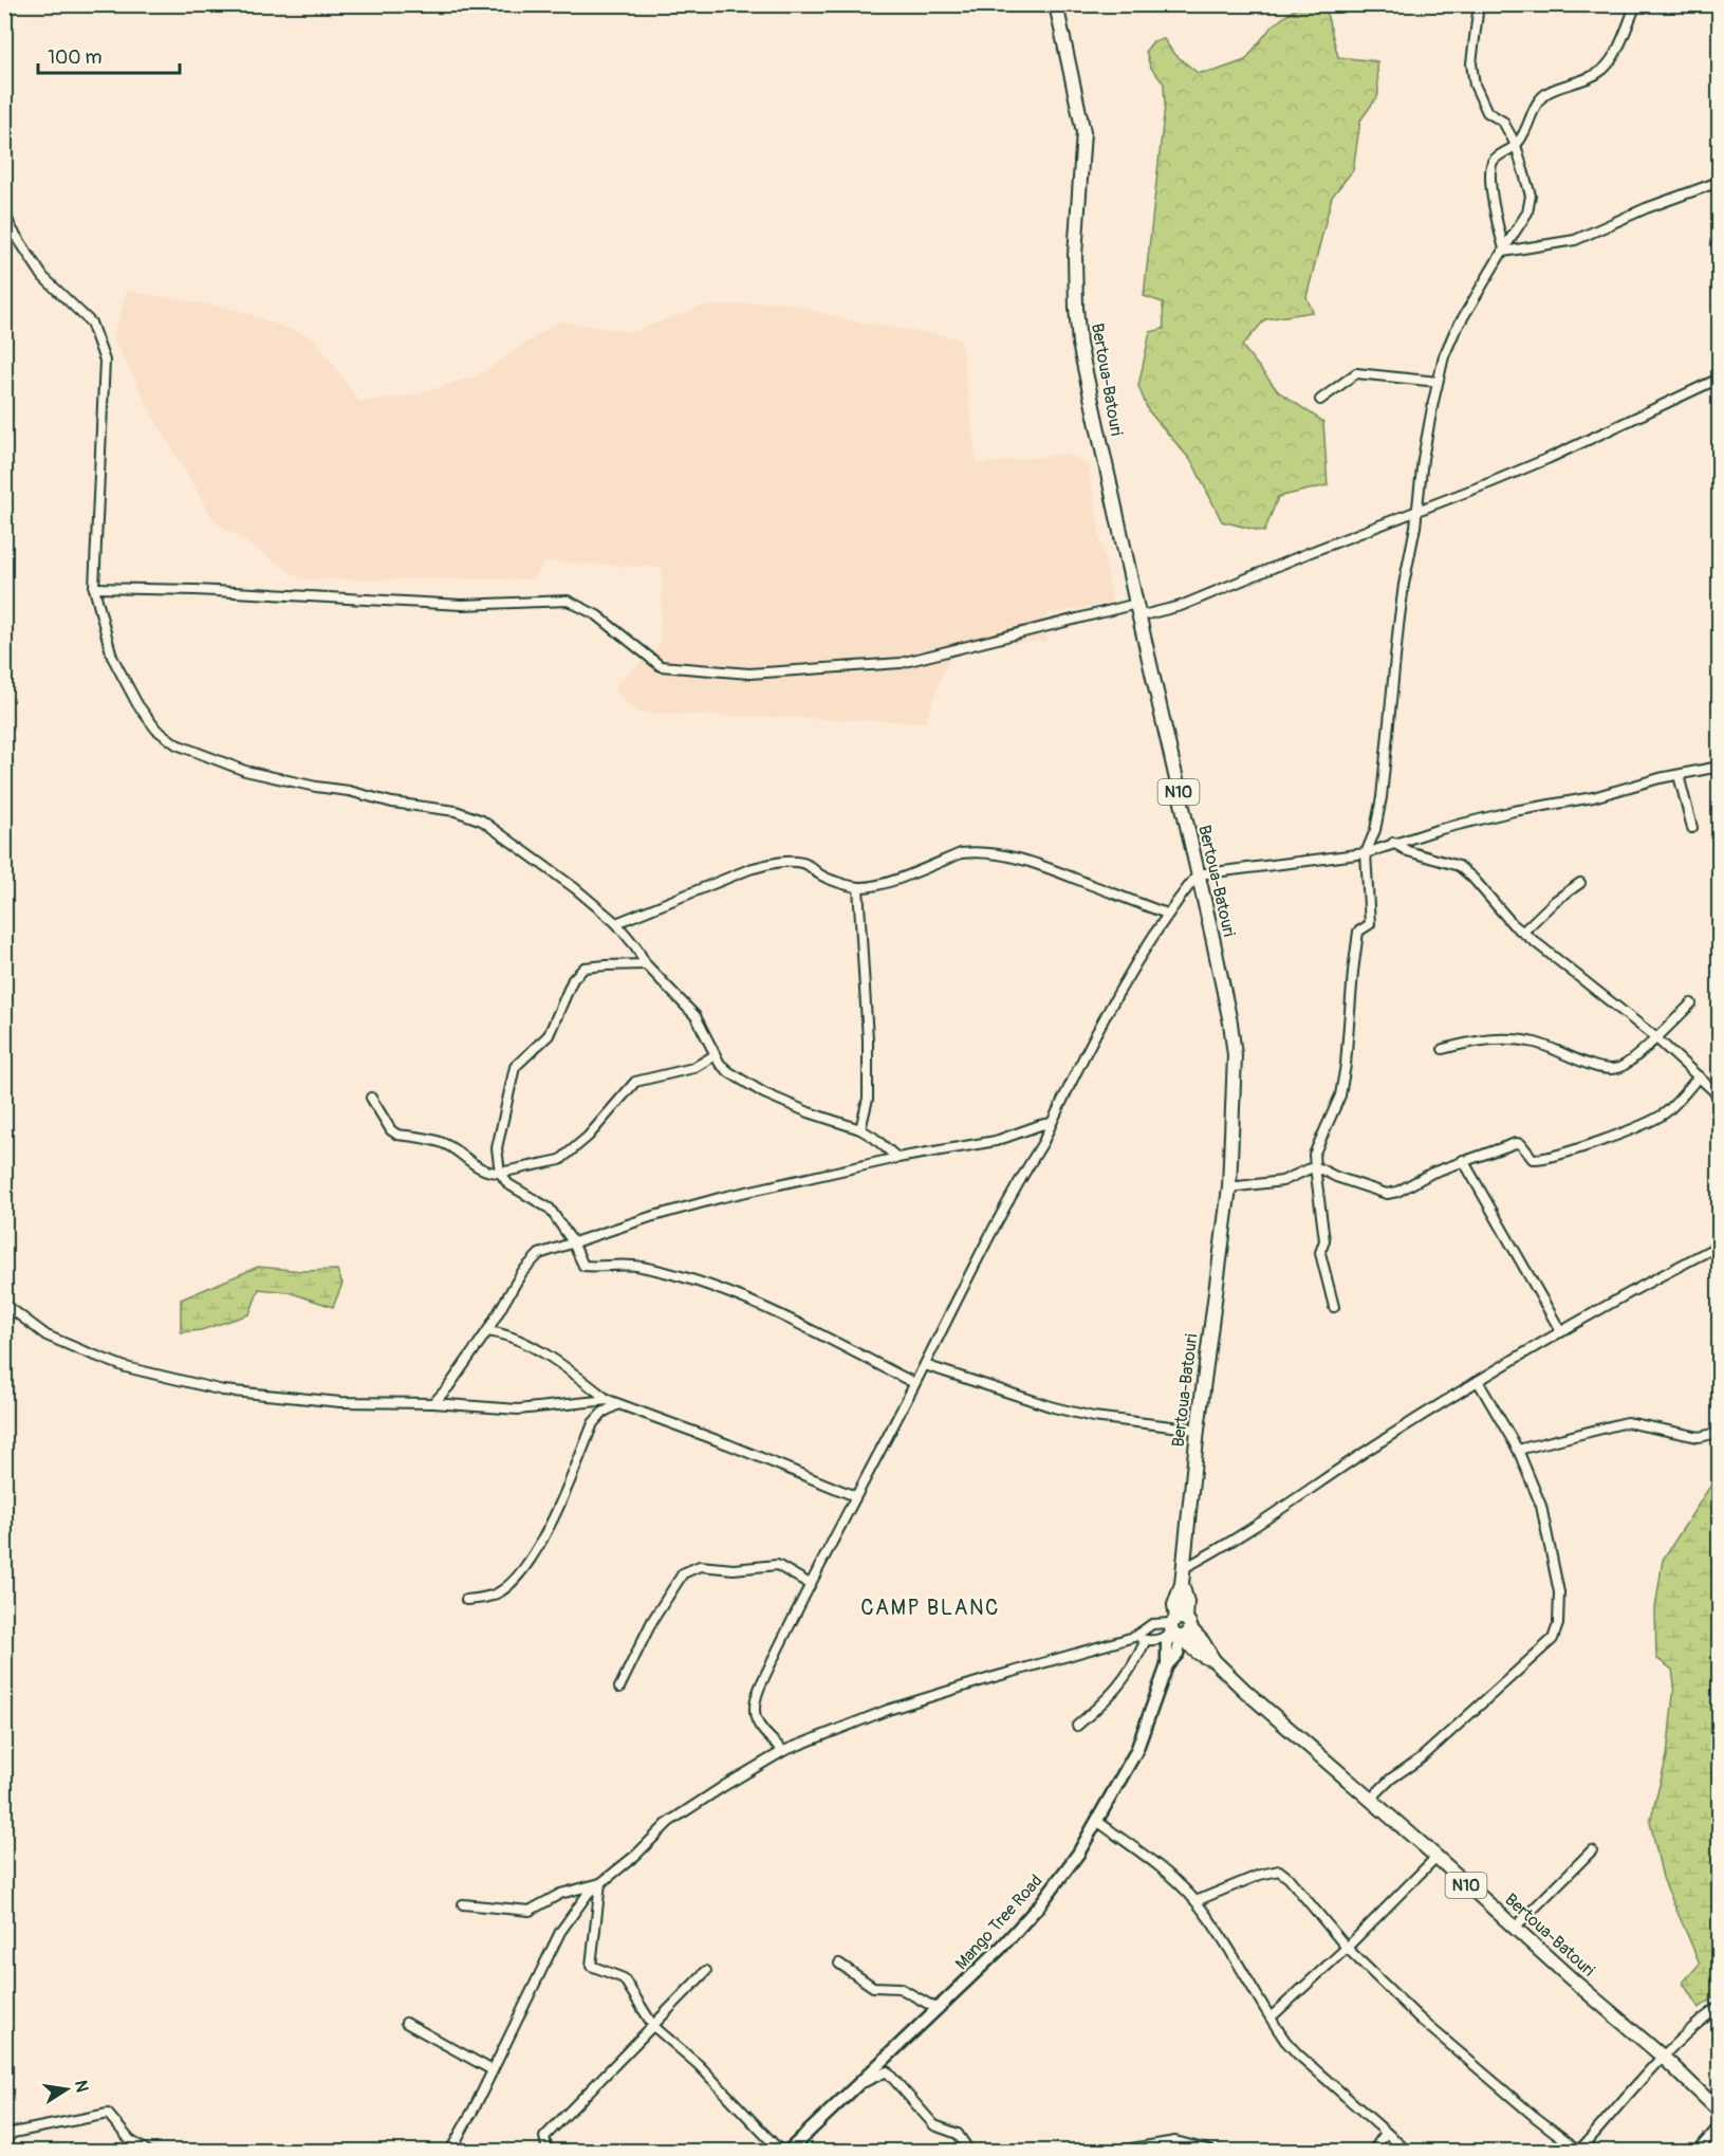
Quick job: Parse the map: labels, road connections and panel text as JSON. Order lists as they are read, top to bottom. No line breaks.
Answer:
{"streets":{"highway":["Bertoua-Batouri","N10"],"main road":["Mango Tree Road"]},"crossings":[["Bertoua-Batouri","Mango Tree Road"]],"districts":["CAMP BLANC"],"scale_bar":"100 m","north":"right"}
